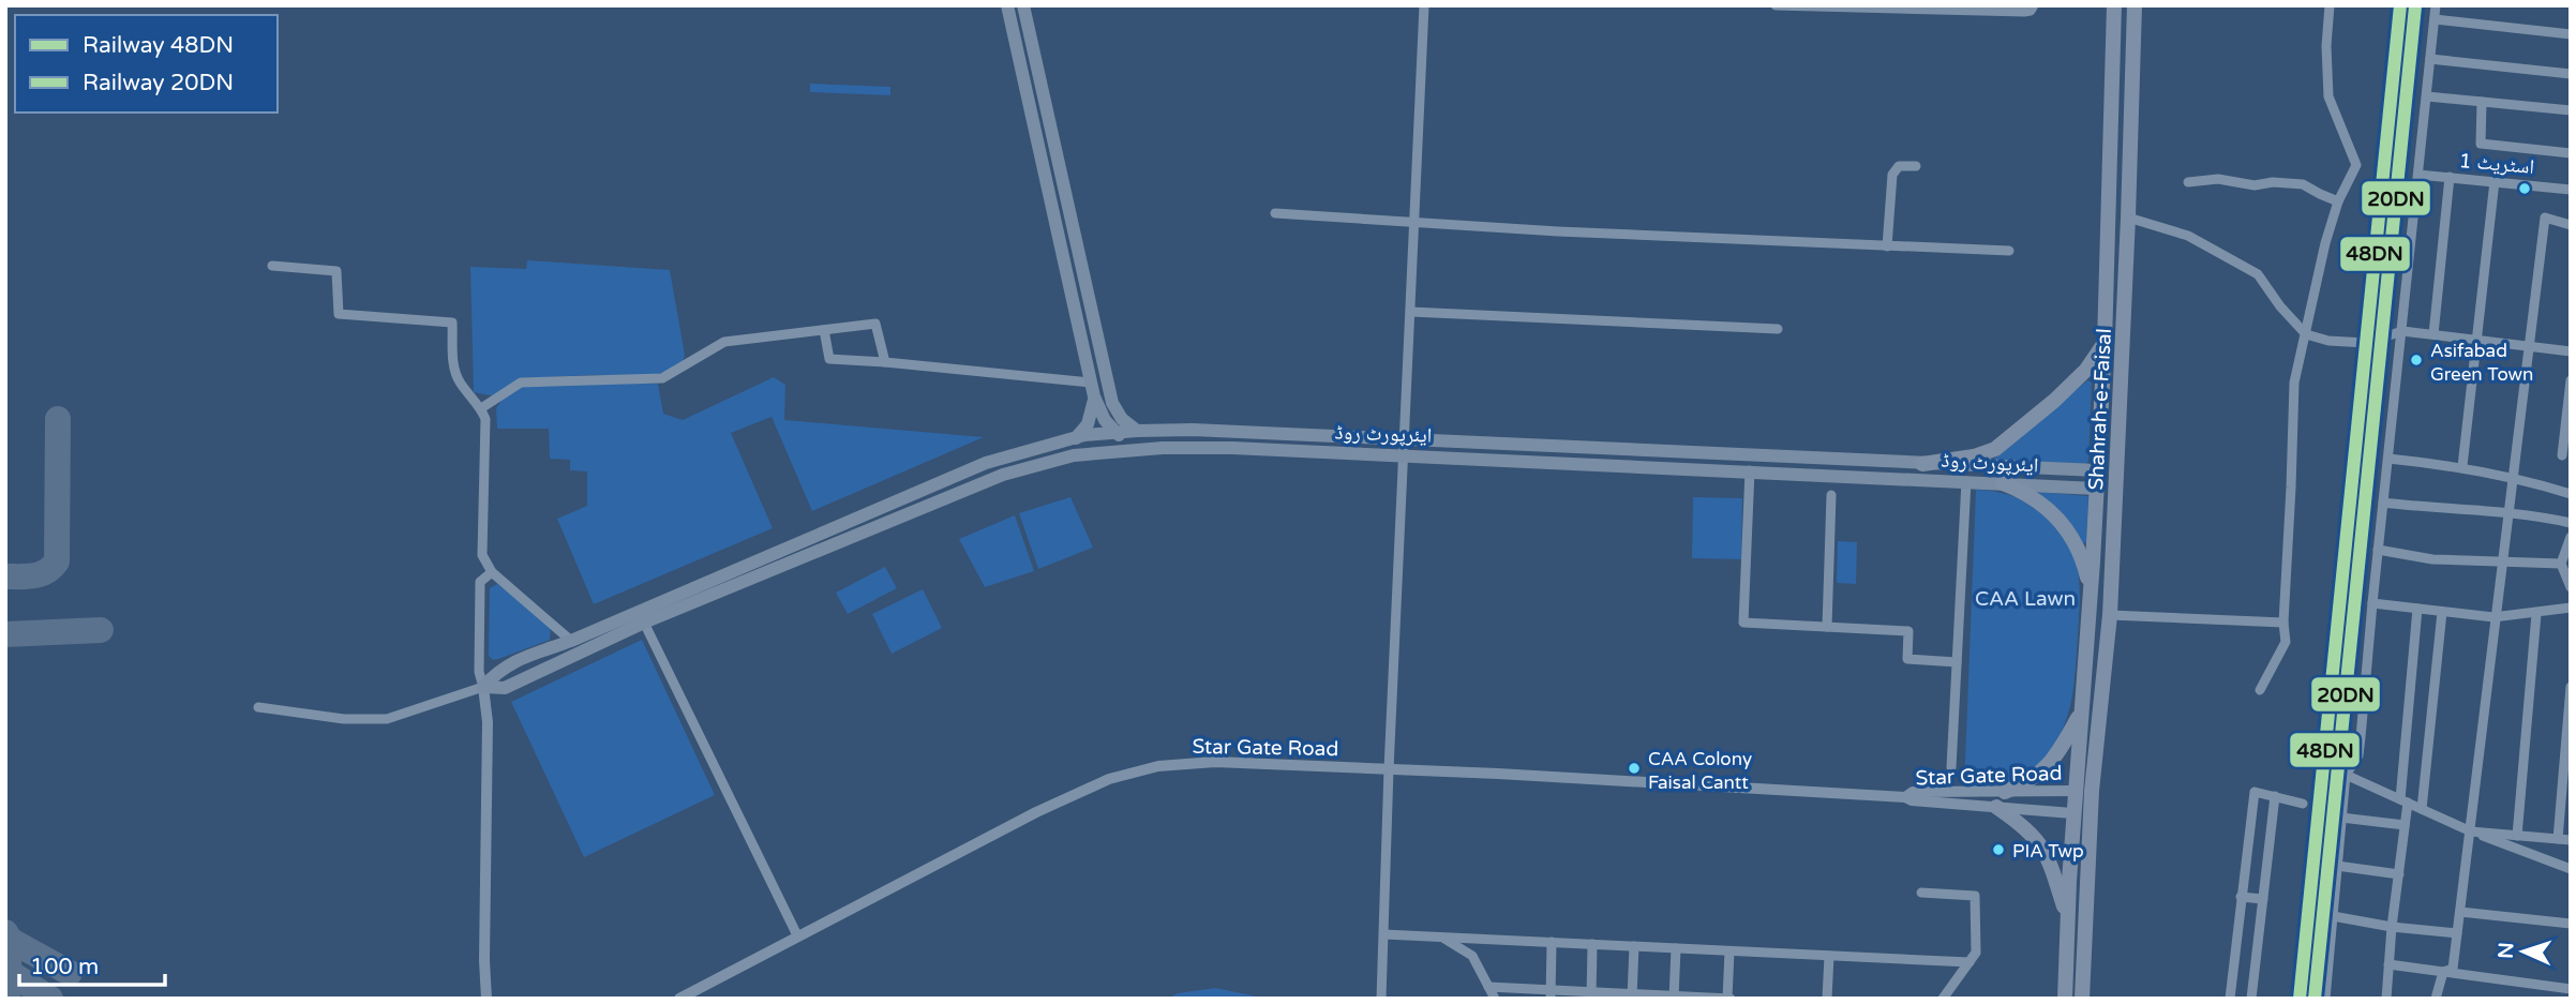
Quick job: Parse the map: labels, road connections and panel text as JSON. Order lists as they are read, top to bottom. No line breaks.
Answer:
{"streets":{"highway":["Shahrah-e-Faisal"],"main road":["ایئرپورٹ روڈ"],"street":["اسٹریٹ 1","Star Gate Road"]},"crossings":[["Shahrah-e-Faisal","ایئرپورٹ روڈ"],["Shahrah-e-Faisal","Star Gate Road"]],"parks":["CAA Lawn"],"places":["Asifabad Green Town","CAA Colony Faisal Cantt","PIA Twp"],"lines":["rail line 48DN","rail line 20DN"],"legend":["Railway 48DN","Railway 20DN"],"scale_bar":"100 m","north":"left"}
